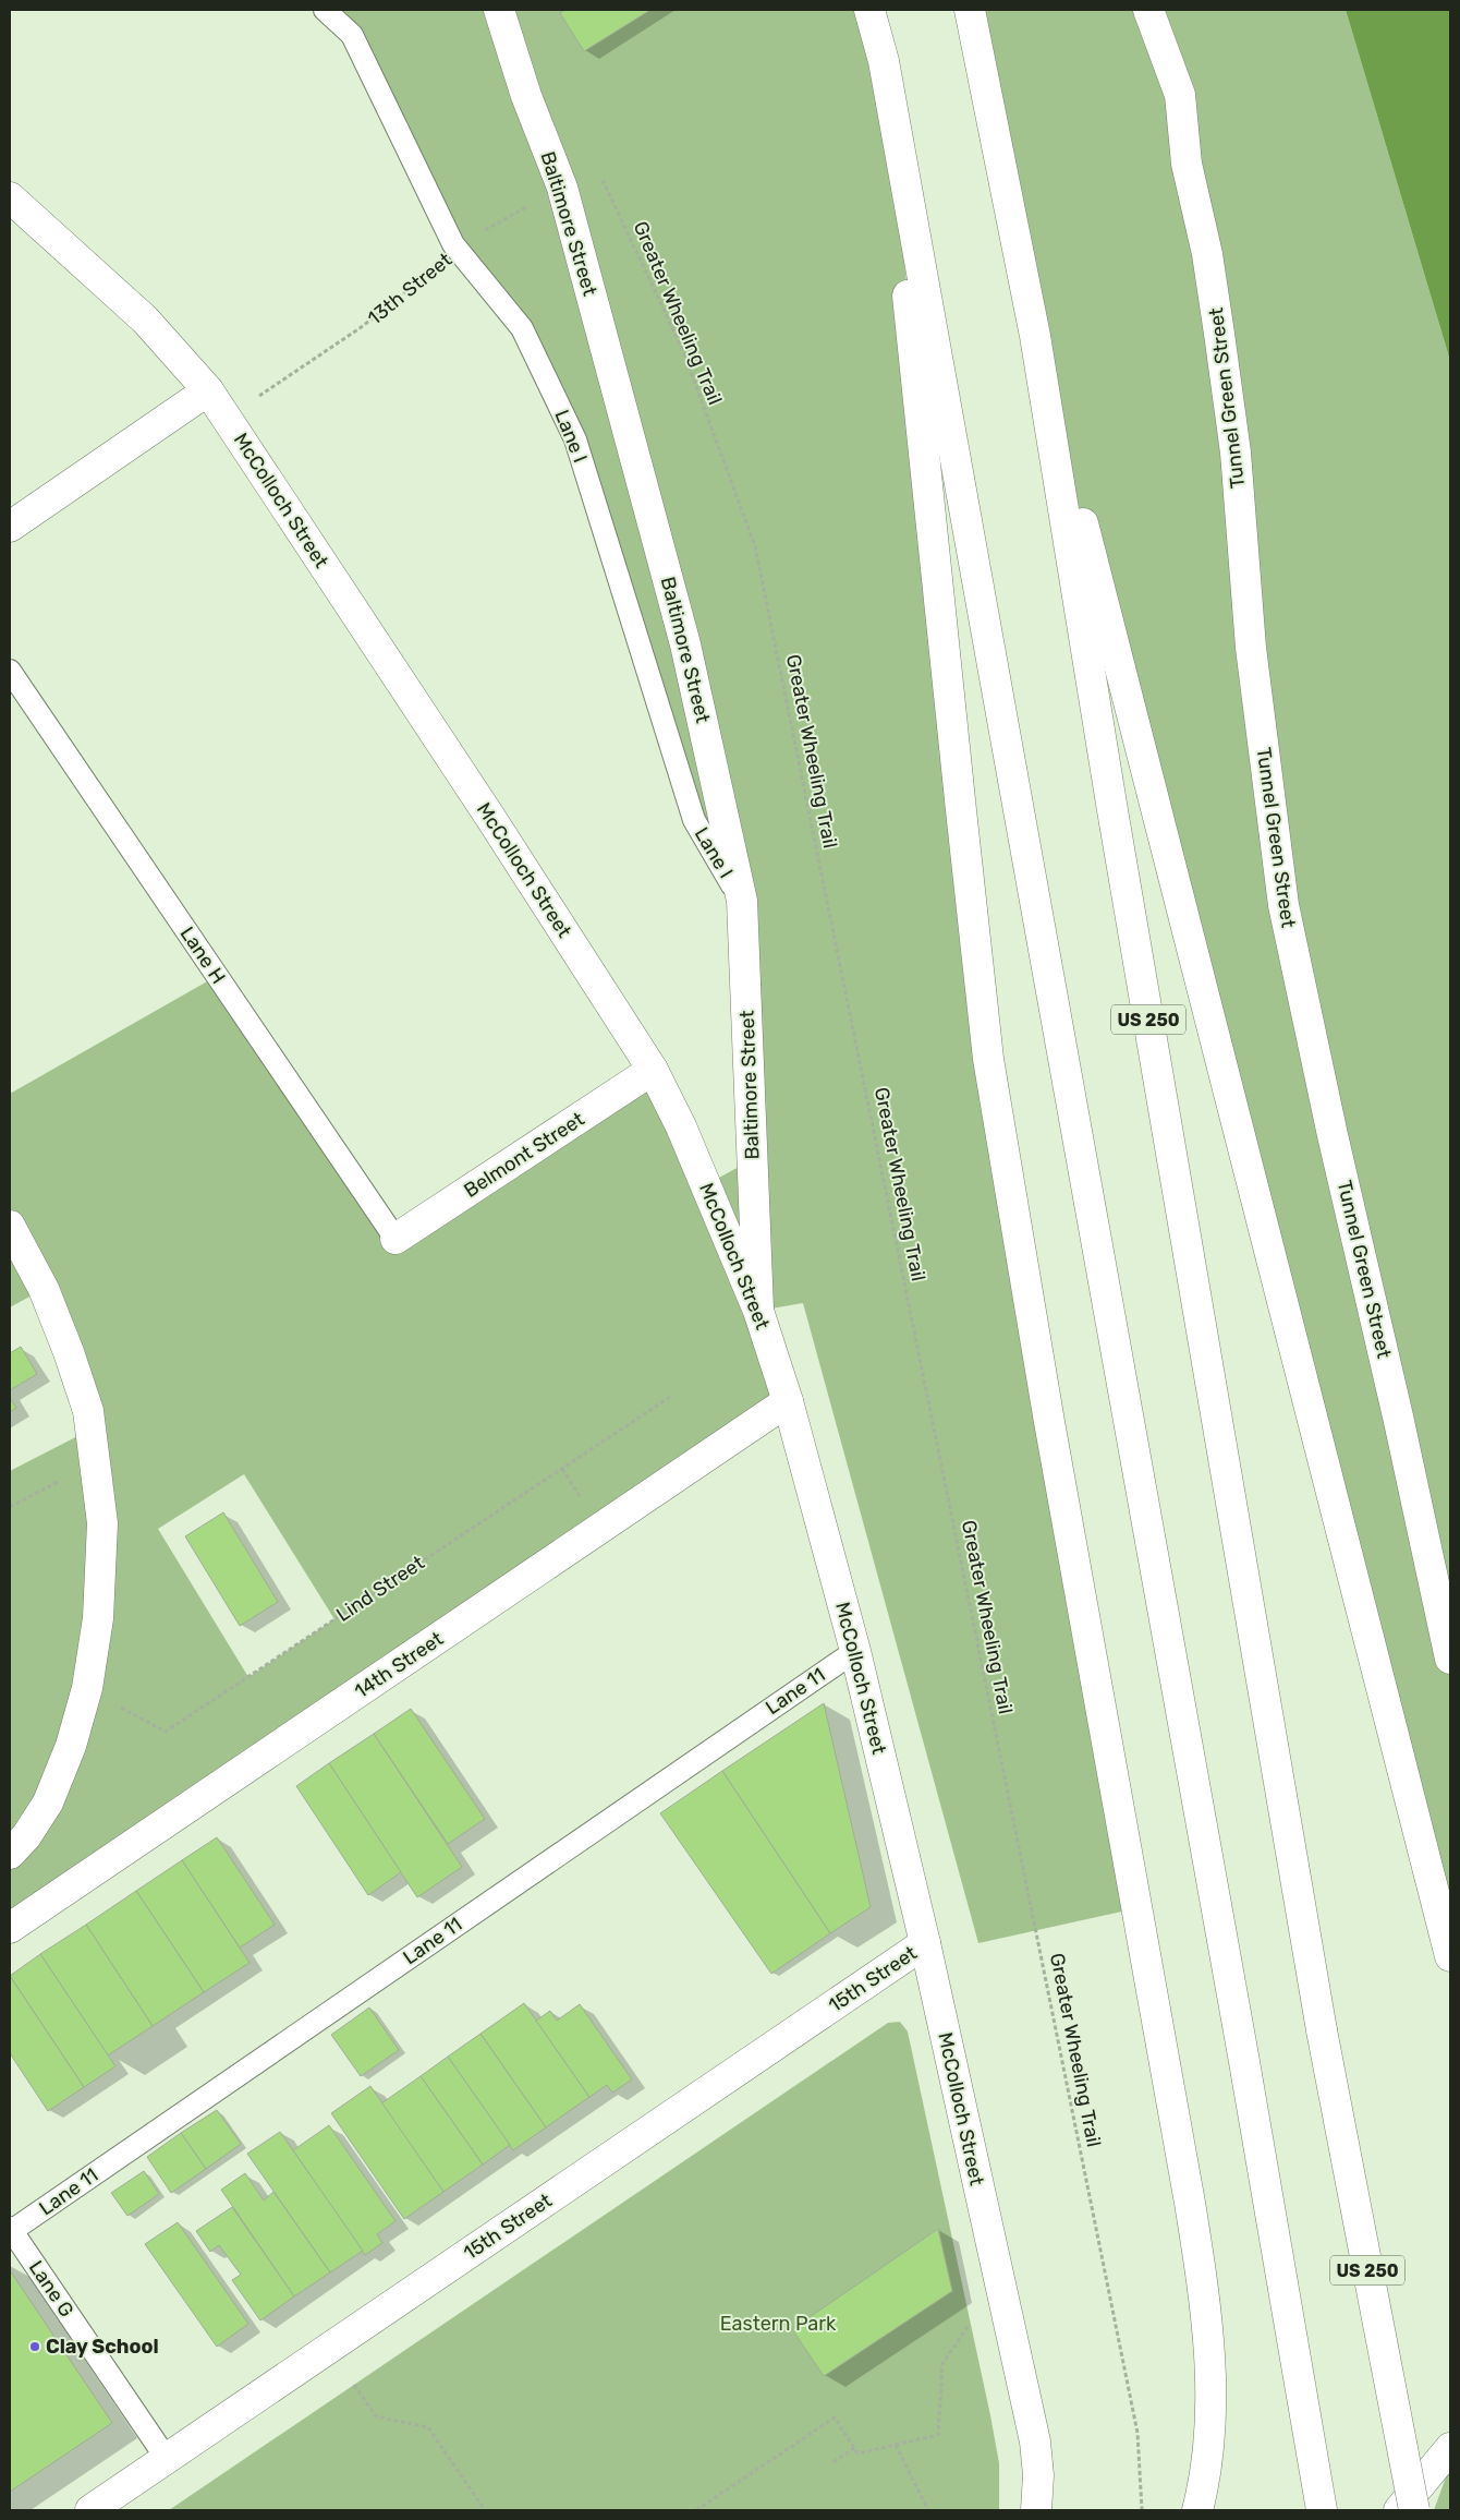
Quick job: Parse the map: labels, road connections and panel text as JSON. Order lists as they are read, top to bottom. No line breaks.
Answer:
{"streets":{"main road":["Baltimore Street","Tunnel Green Street","McColloch Street","US 250","Belmont Street","14th Street","15th Street"],"lane":["Lane I","Lane H","Lane 11","Lane G"],"path":["13th Street","Greater Wheeling Trail","Lind Street"]},"crossings":[["Baltimore Street","13th Street"],["Baltimore Street","Lane I"],["Baltimore Street","McColloch Street"],["13th Street","Greater Wheeling Trail"],["13th Street","Lane I"],["13th Street","McColloch Street"],["McColloch Street","Belmont Street"],["McColloch Street","14th Street"],["McColloch Street","Lane 11"],["McColloch Street","15th Street"],["Lane H","Belmont Street"],["Lane 11","Lane G"],["15th Street","Lane G"]],"parks":["Eastern Park"],"places":["Clay School"]}
